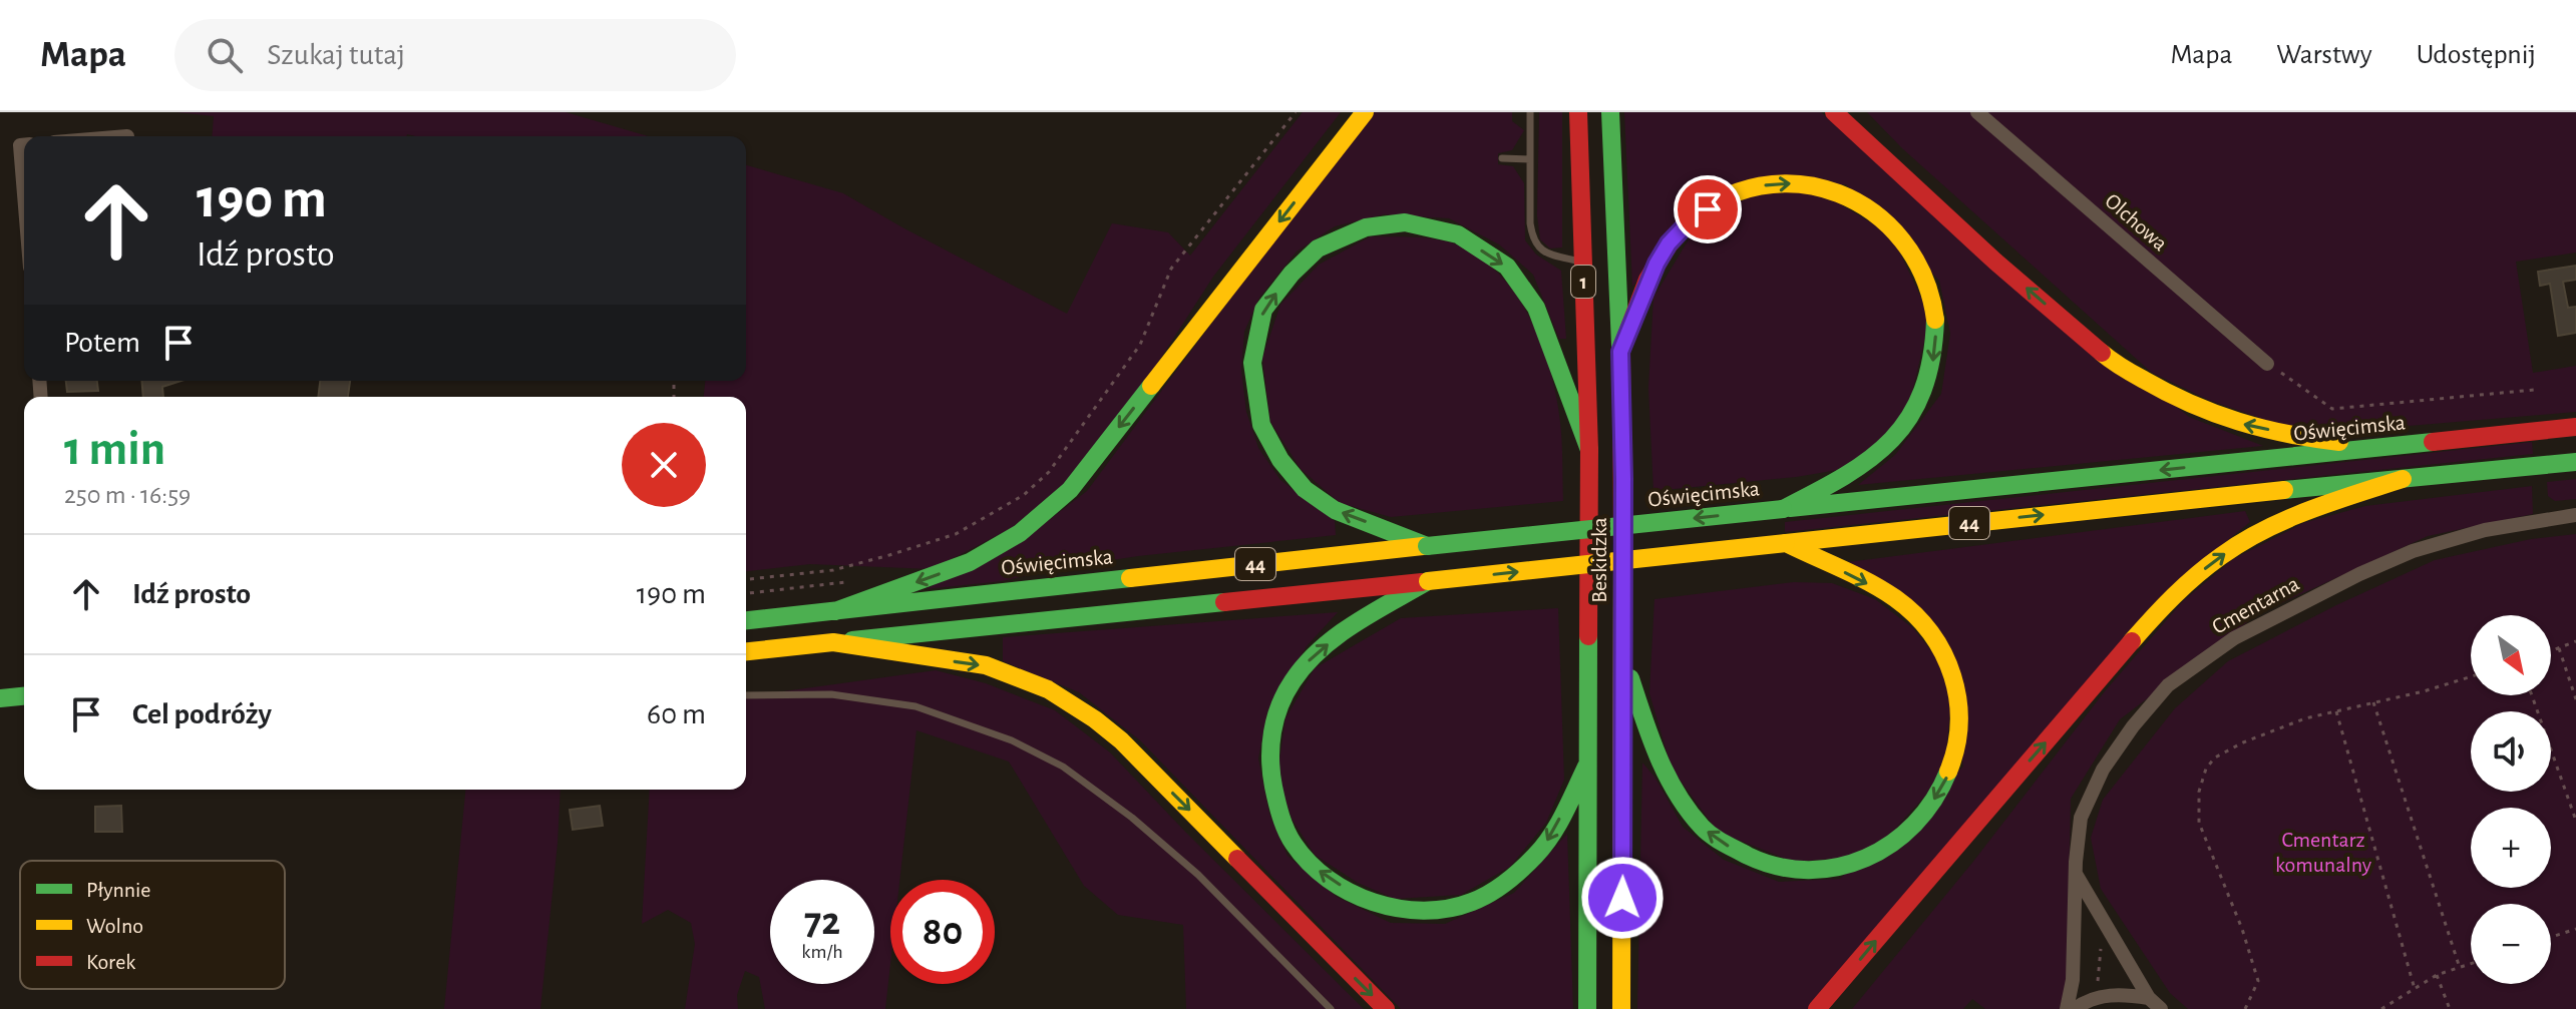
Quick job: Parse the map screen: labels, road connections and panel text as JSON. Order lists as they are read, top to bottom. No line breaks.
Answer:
{"streets":{"main road":["1","Oświęcimska","44","Beskidzka"],"street":["Olchowa","Cmentarna"]},"parks":["Cmentarz komunalny"],"legend":["Płynnie","Wolno","Korek"],"north":"bottom right","page":{"header":"Mapa","search":"Szukaj tutaj","nav":["Mapa","Warstwy","Udostępnij"],"turn":["190 m","Idź prosto"],"then":"Potem","heading":["1 min","250 m · 16:59"],"list":[{"name":"Idź prosto","value":"190 m"},{"name":"Cel podróży","value":"60 m"}],"map_buttons":["+","−"],"speed":"72 km/h","limit":"80"}}
